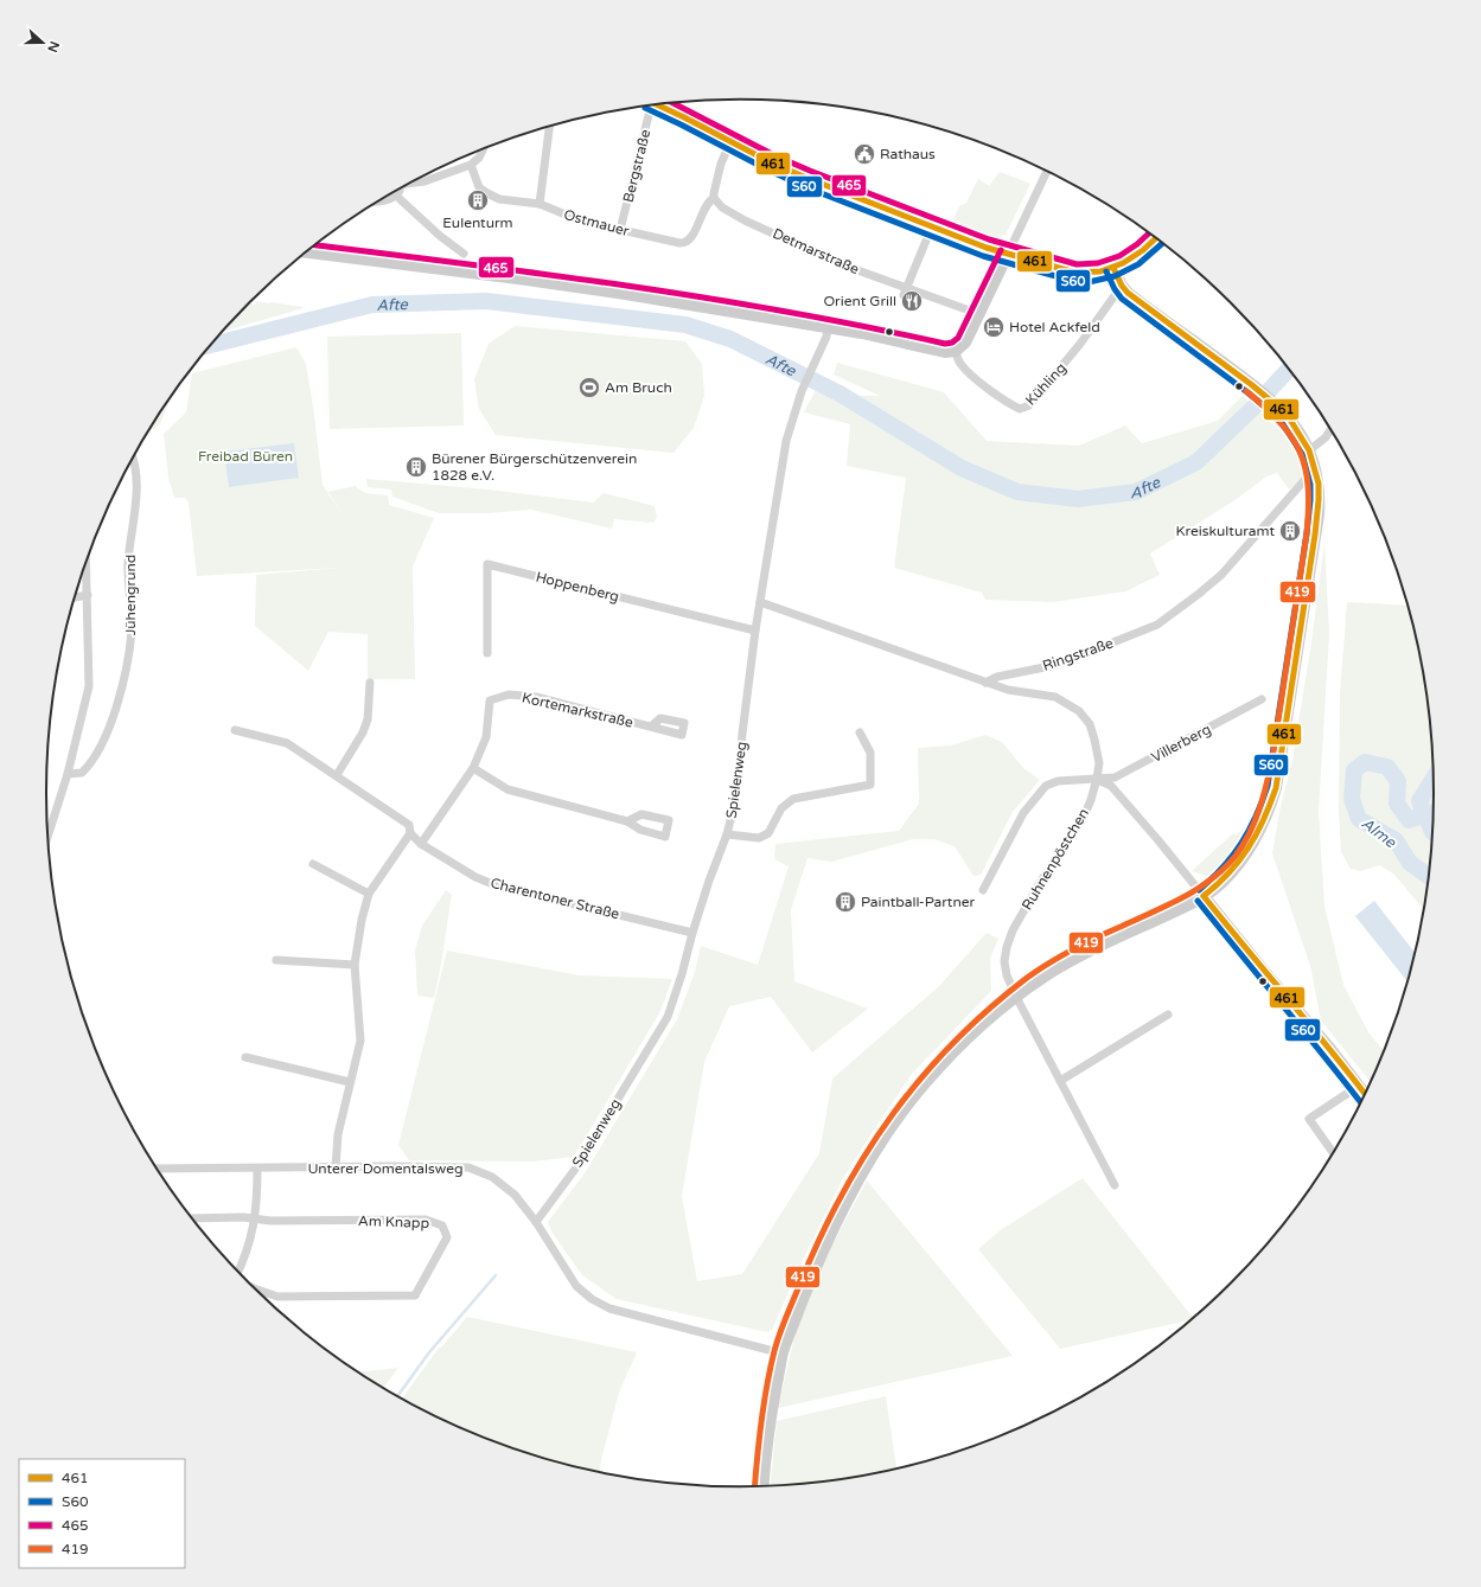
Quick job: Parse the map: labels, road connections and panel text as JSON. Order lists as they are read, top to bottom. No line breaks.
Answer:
{"streets":{"street":["Bergstraße","Ostmauer","Detmarstraße","Kühling","Hoppenberg","Jühengrund","Ringstraße","Kortemarkstraße","Villerberg","Spielenweg","Ruhnenpöstchen","Charentoner Straße","Unterer Domentalsweg","Am Knapp"]},"crossings":[["Bergstraße","Ostmauer"],["Ostmauer","Detmarstraße"],["Hoppenberg","Spielenweg"],["Ringstraße","Ruhnenpöstchen"],["Kortemarkstraße","Charentoner Straße"],["Villerberg","Ruhnenpöstchen"],["Spielenweg","Charentoner Straße"],["Spielenweg","Unterer Domentalsweg"]],"water":["Afte","Alme"],"parks":["Freibad Büren"],"places":{"public building":["Rathaus"],"building":["Eulenturm","Bürener Bürgerschützenverein 1828 e.V.","Kreiskulturamt","Paintball-Partner"],"restaurant":["Orient Grill"],"hotel":["Hotel Ackfeld"],"sports":["Am Bruch"]},"lines":["transit line 465","transit line 461","transit line S60","transit line 419"],"legend":["461","S60","465","419"],"north":"right"}
